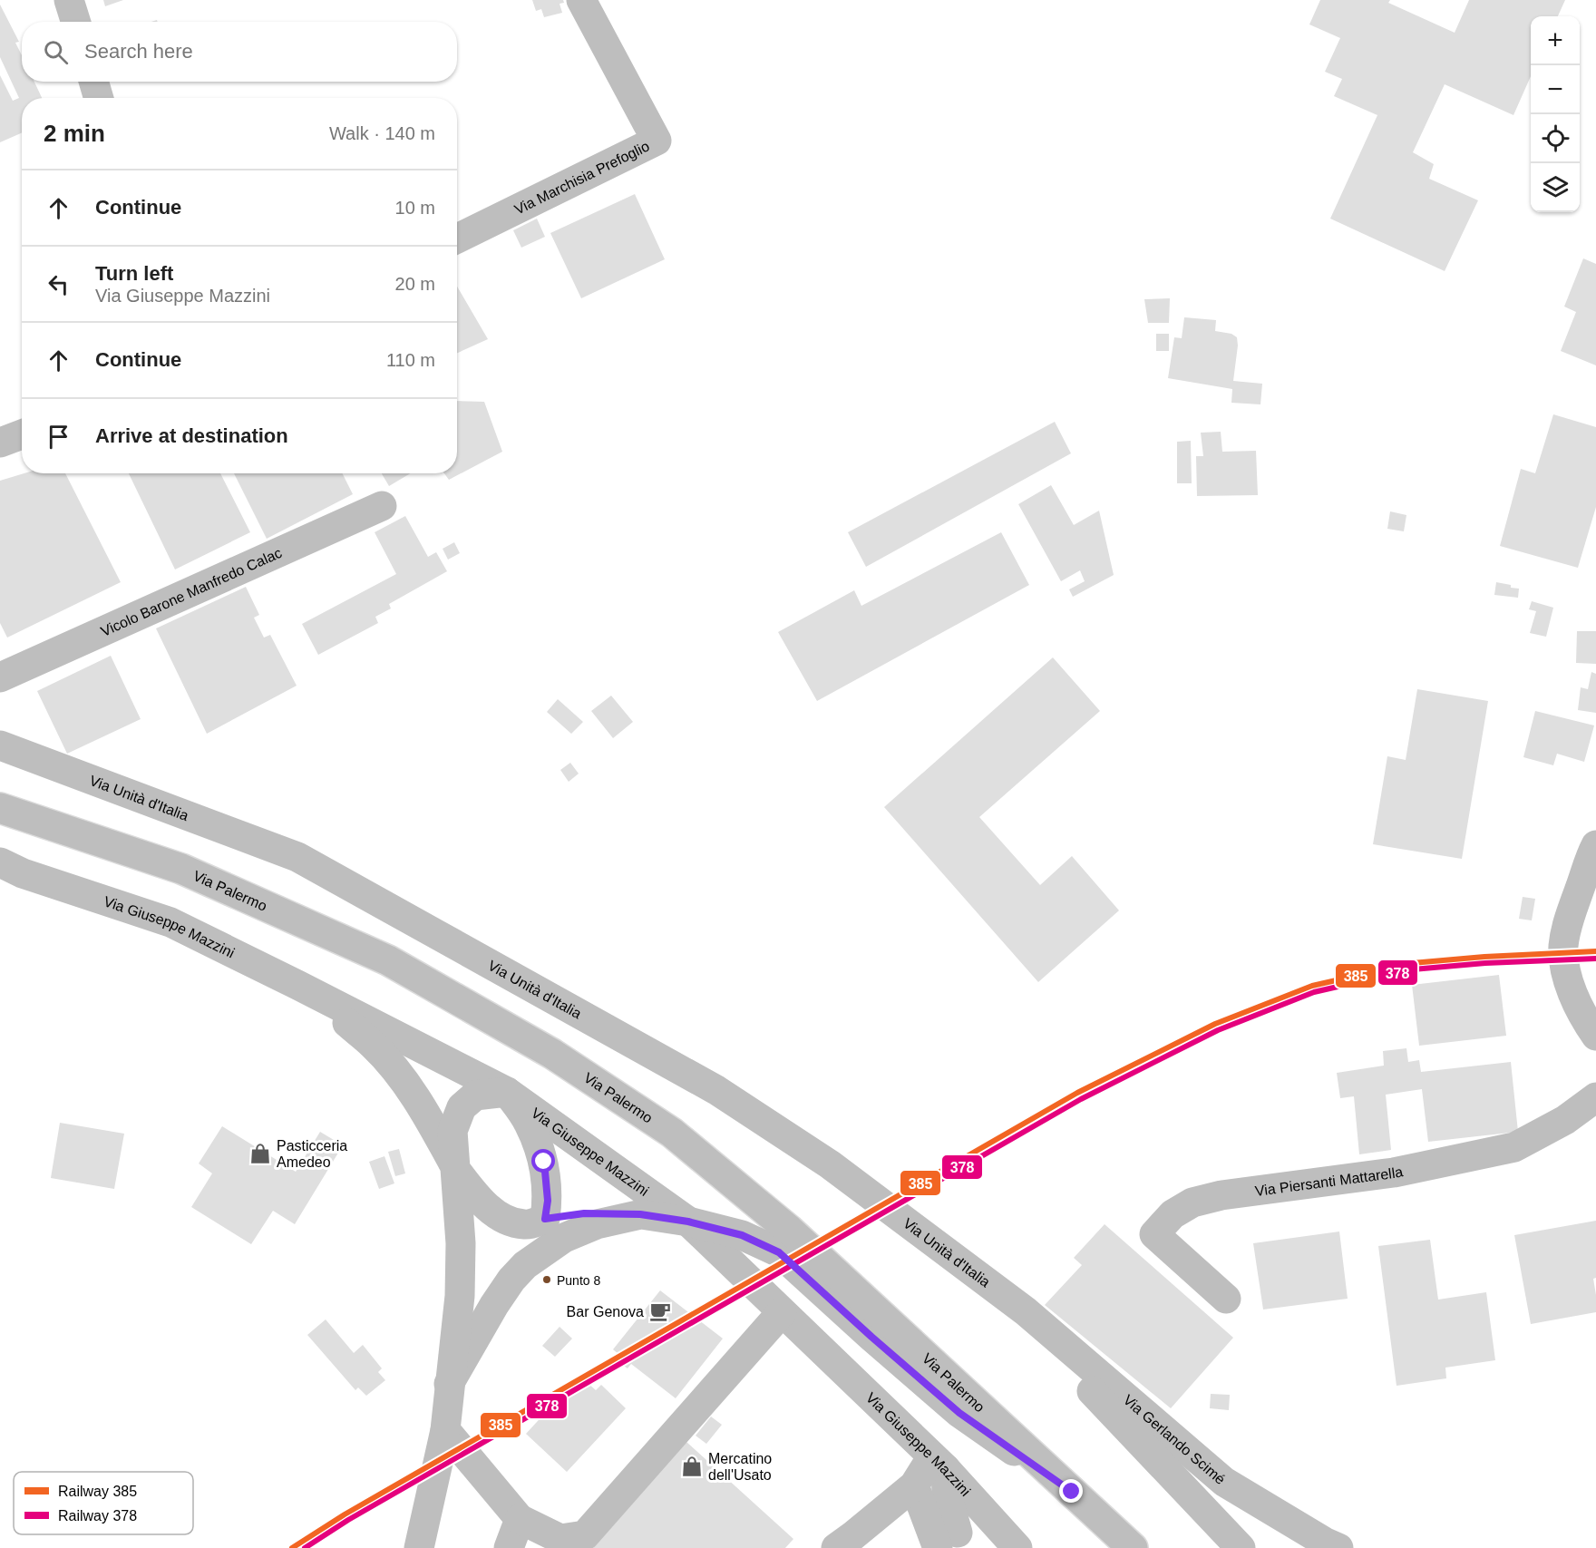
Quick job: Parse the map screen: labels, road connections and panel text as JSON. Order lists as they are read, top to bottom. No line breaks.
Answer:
{"streets":{"street":["Via Marchisia Prefoglio","Vicolo Barone Manfredo Calac","Via Unità d'Italia","Via Palermo","Via Giuseppe Mazzini","Via Piersanti Mattarella","Via Gerlando Scimé"]},"crossings":[["Via Unità d'Italia","Via Gerlando Scimé"]],"places":{"shop":["Pasticceria Amedeo","Mercatino dell'Usato"],"other":["Punto 8"],"cafe":["Bar Genova"]},"lines":["rail line 385","rail line 378"],"legend":["Railway 385","Railway 378"],"page":{"map_buttons":["+","−"],"search":"Search here","heading":["2 min","Walk · 140 m"],"list":[["Continue","10 m"],["Turn left","Via Giuseppe Mazzini","20 m"],["Continue","110 m"],"Arrive at destination"]}}
